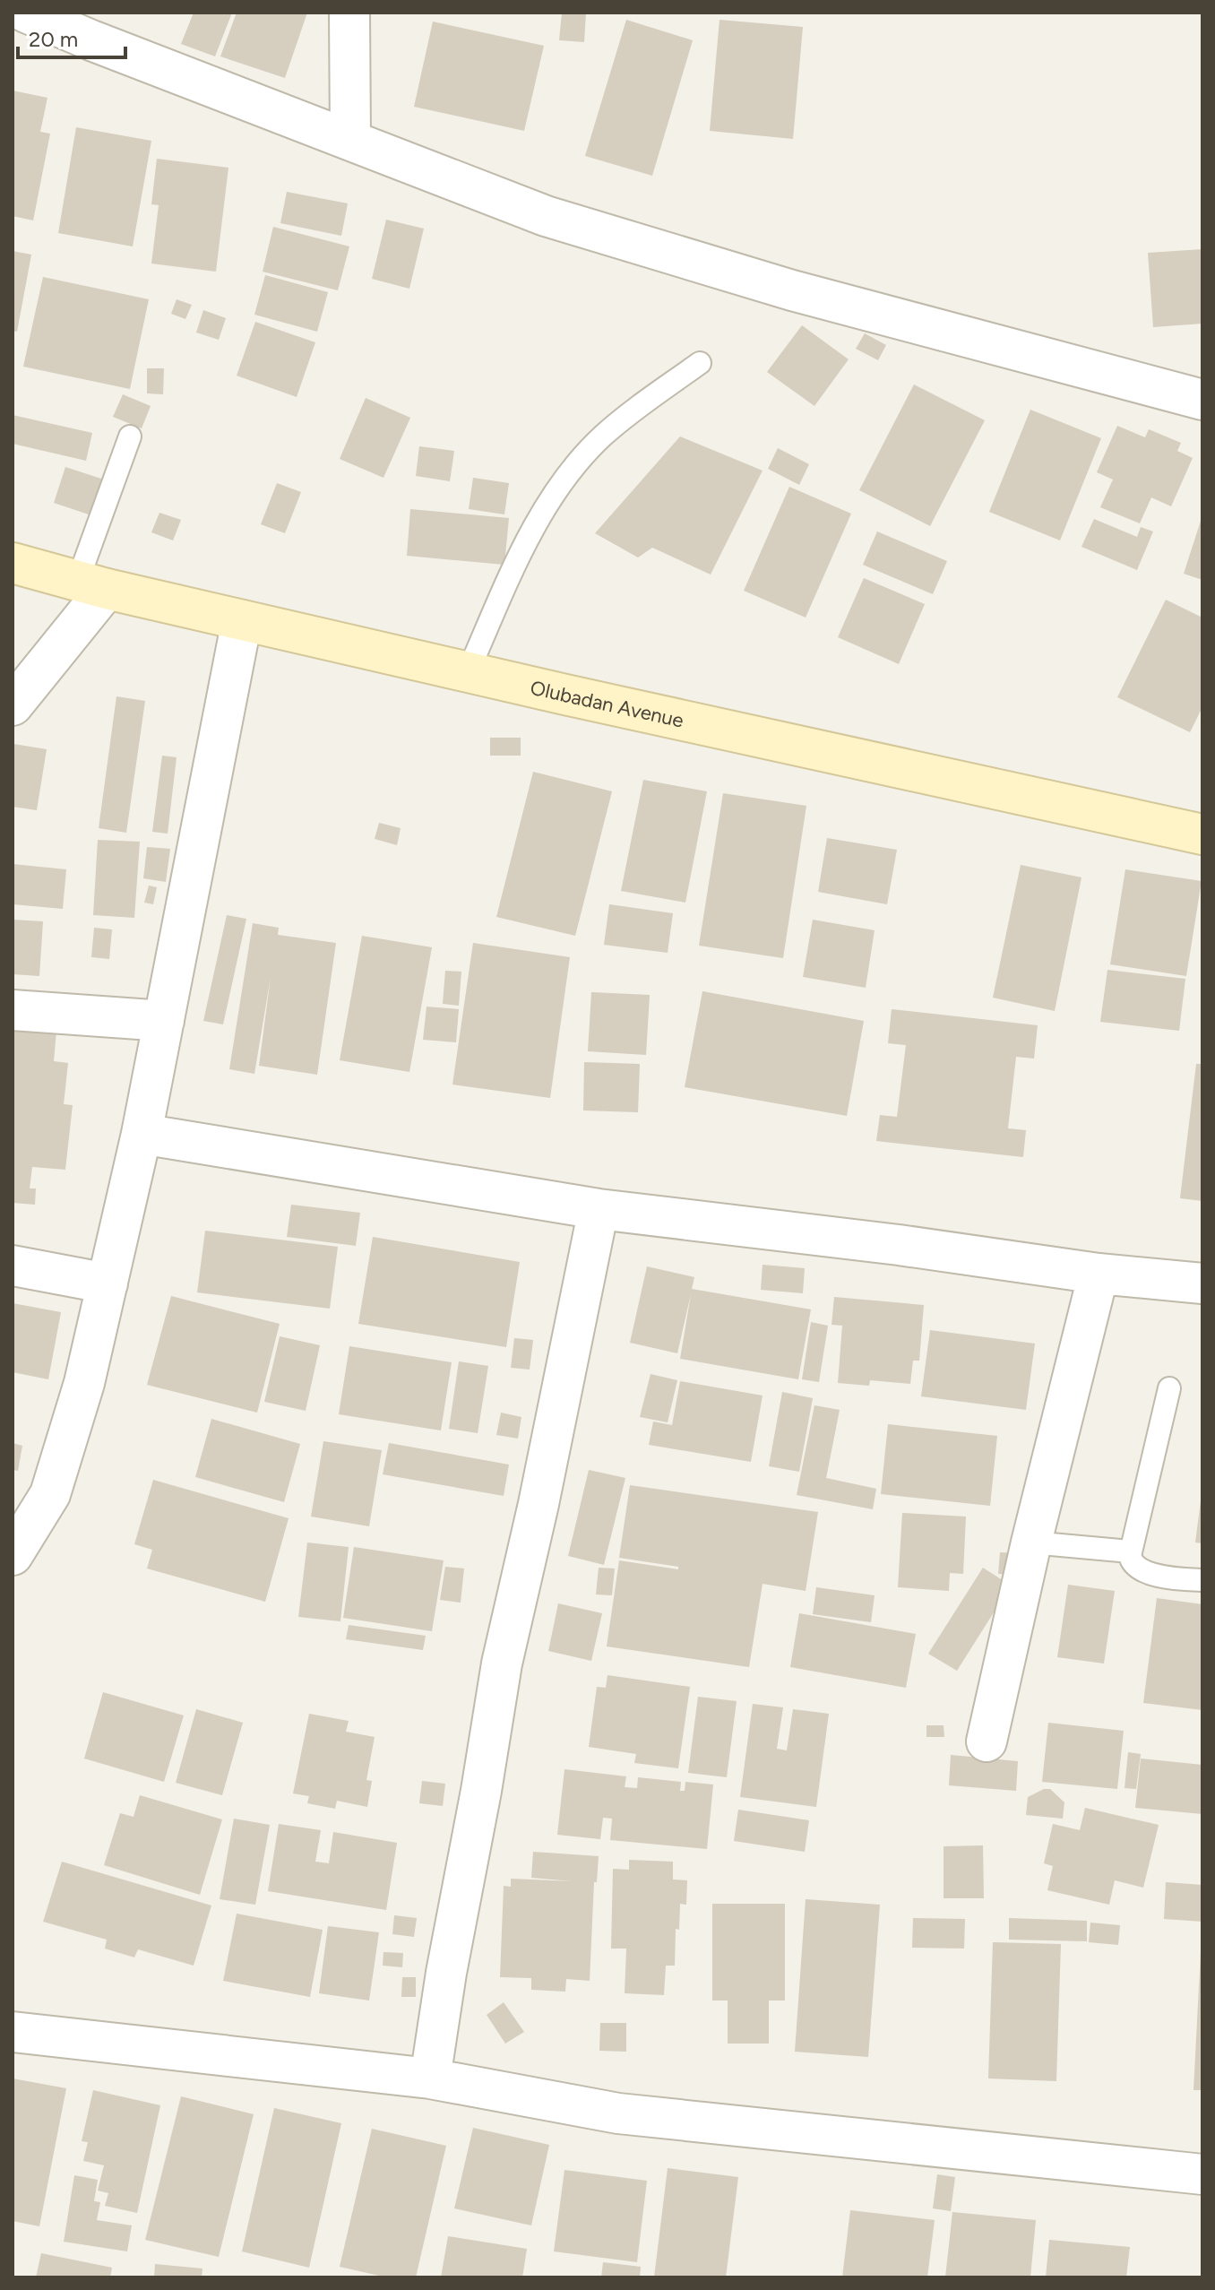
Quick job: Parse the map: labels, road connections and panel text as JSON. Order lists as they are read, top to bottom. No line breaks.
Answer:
{"streets":{"street":["Olubadan Avenue"]},"scale_bar":"20 m"}
